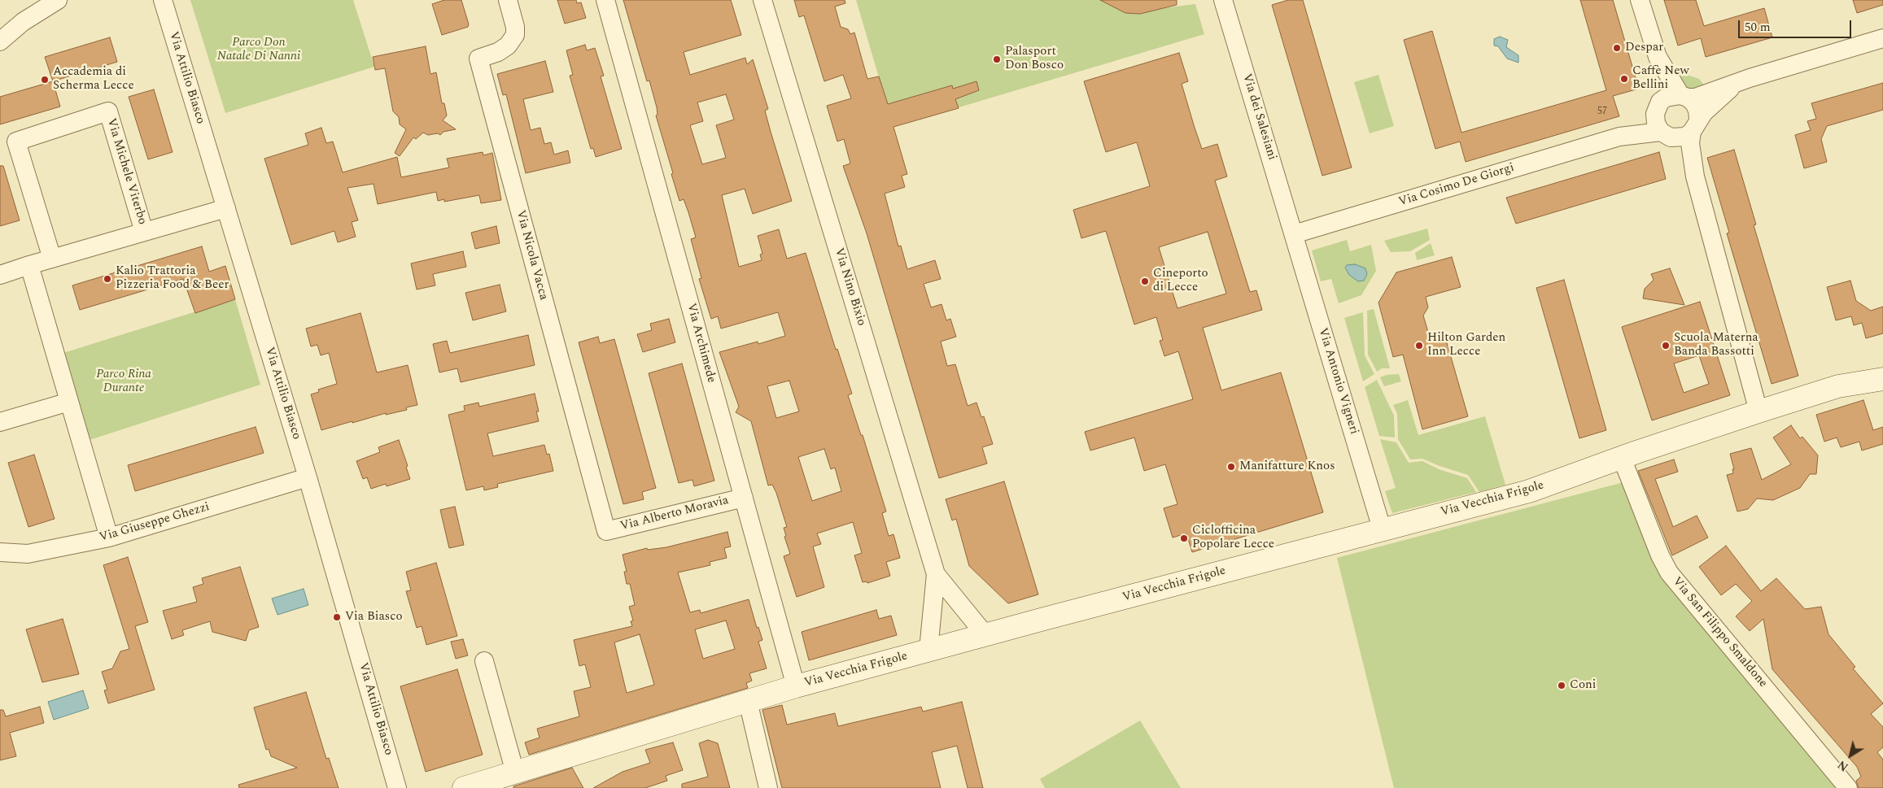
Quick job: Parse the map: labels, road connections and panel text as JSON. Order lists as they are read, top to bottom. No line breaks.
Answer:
{"streets":{"street":["Via Attilio Biasco","Via dei Salesiani","Via Michele Viterbo","Via Cosimo De Giorgi","Via Nicola Vacca","Via Nino Bixio","Via Archimede","Via Antonio Vigneri","Via Vecchia Frigole","Via Alberto Moravia","Via Giuseppe Ghezzi","Via San Filippo Smaldone"]},"crossings":[["Via Attilio Biasco","Via Michele Viterbo"],["Via Attilio Biasco","Via Giuseppe Ghezzi"],["Via dei Salesiani","Via Cosimo De Giorgi"],["Via dei Salesiani","Via Antonio Vigneri"],["Via Cosimo De Giorgi","Via Antonio Vigneri"],["Via Nicola Vacca","Via Alberto Moravia"],["Via Nino Bixio","Via Vecchia Frigole"],["Via Archimede","Via Vecchia Frigole"],["Via Archimede","Via Alberto Moravia"],["Via Antonio Vigneri","Via Vecchia Frigole"],["Via Vecchia Frigole","Via San Filippo Smaldone"]],"parks":["Parco Don Natale Di Nanni","Parco Rina Durante"],"places":["Despar","Palasport Don Bosco","Caffè New Bellini","Accademia di Scherma Lecce","Kalio Trattoria Pizzeria Food & Beer","Cineporto di Lecce","Hilton Garden Inn Lecce","Scuola Materna Banda Bassotti","Manifatture Knos","Ciclofficina Popolare Lecce","Via Biasco","Coni"],"house_numbers":["57"],"scale_bar":"50 m","north":"bottom left"}
